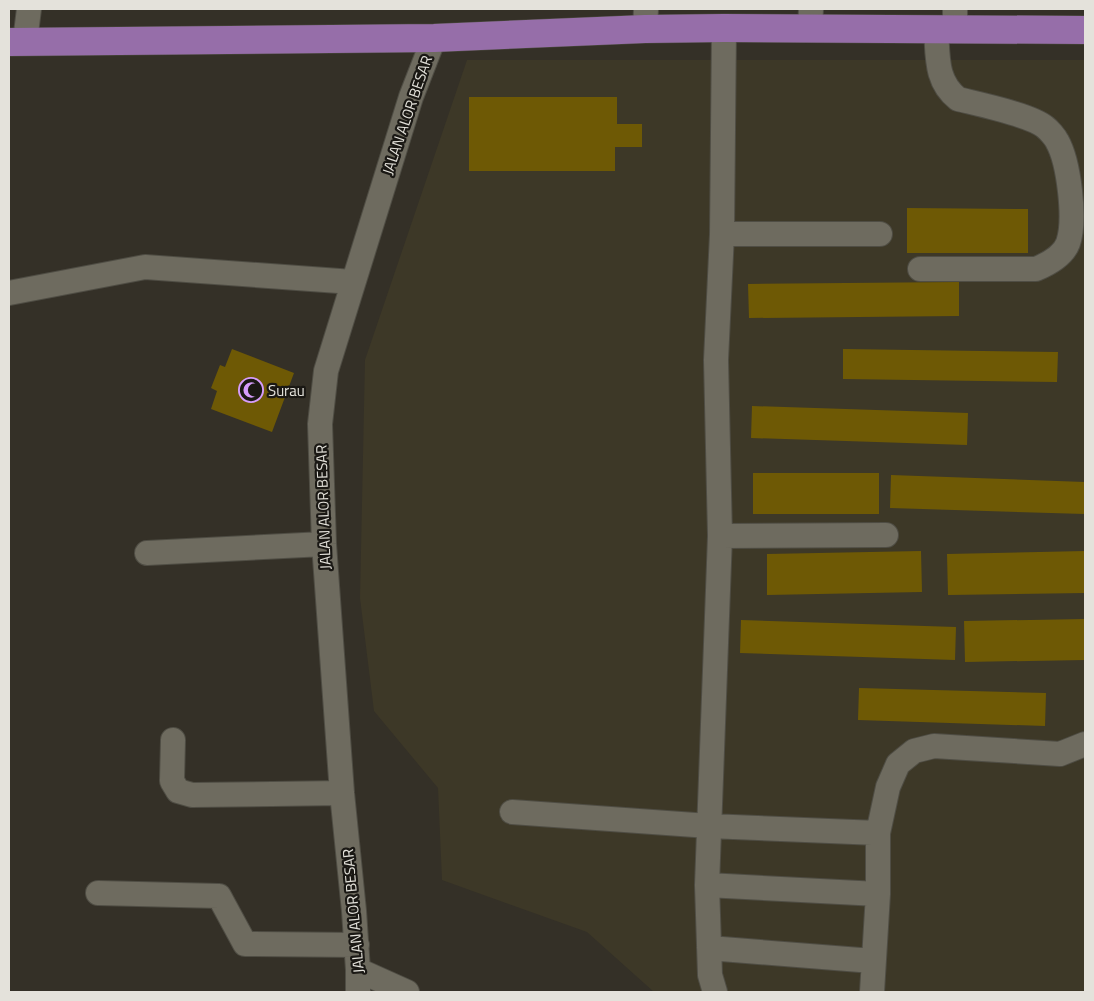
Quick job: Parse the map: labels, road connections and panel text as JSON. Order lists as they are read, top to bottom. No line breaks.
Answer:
{"streets":{"street":["JALAN ALOR BESAR"]},"places":{"mosque":["Surau"]}}
